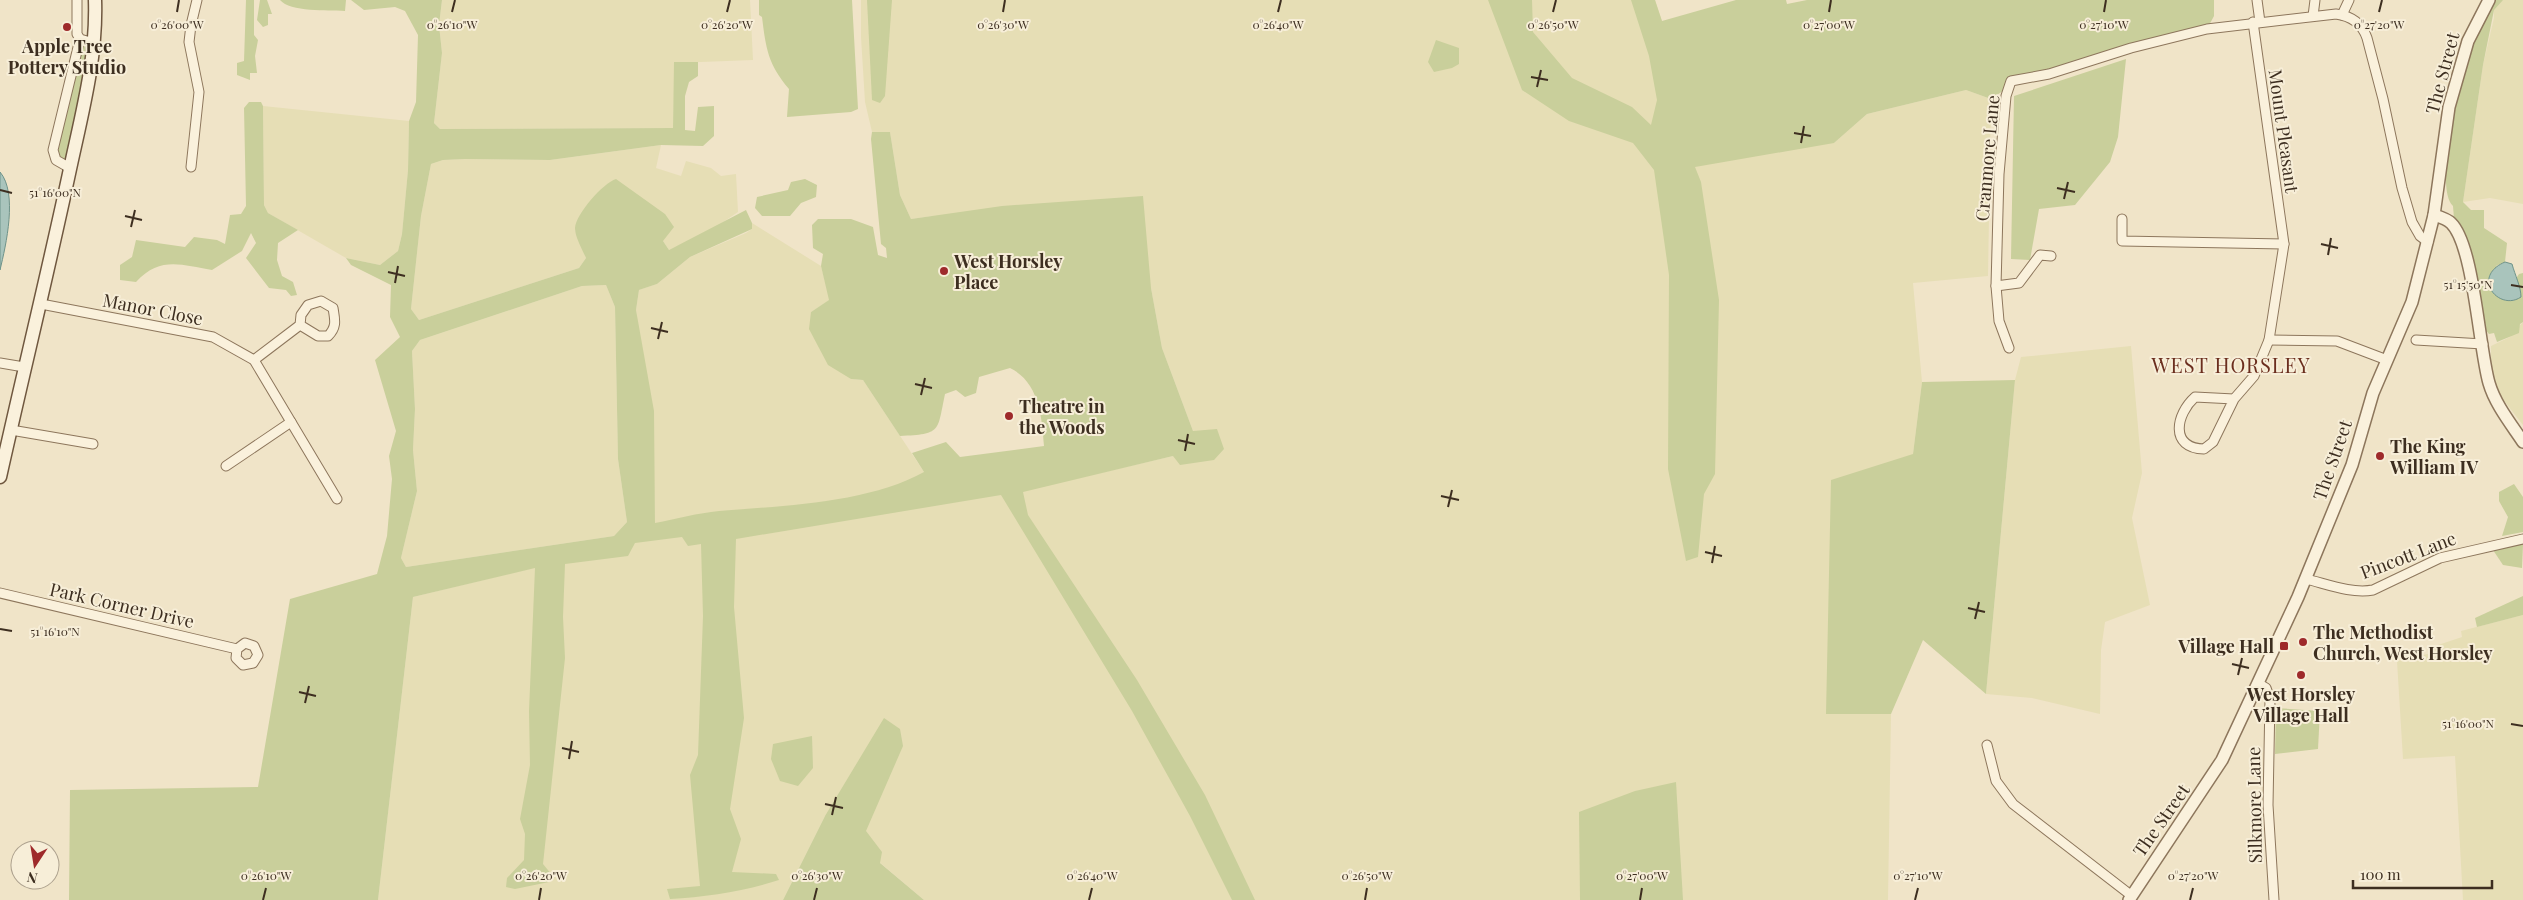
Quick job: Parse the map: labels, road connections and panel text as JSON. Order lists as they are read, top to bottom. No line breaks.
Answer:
{"streets":{"street":["The Street","Mount Pleasant","Cranmore Lane","Manor Close","Pincott Lane","Park Corner Drive","Silkmore Lane"]},"crossings":[["The Street","Pincott Lane"],["The Street","Silkmore Lane"],["Mount Pleasant","Cranmore Lane"]],"districts":["WEST HORSLEY"],"places":{"other":["Apple Tree Pottery Studio","West Horsley Place","Theatre in the Woods","The King William IV","The Methodist Church, West Horsley","West Horsley Village Hall"],"transit":["Village Hall"]},"scale_bar":"100 m","north":"bottom","coordinates":["0°26'00\"W","0°26'10\"W","0°26'20\"W","0°26'30\"W","0°26'40\"W","0°26'50\"W","0°27'00\"W","0°27'10\"W","0°27'20\"W","51°16'00\"N","51°15'50\"N","51°16'10\"N"]}
